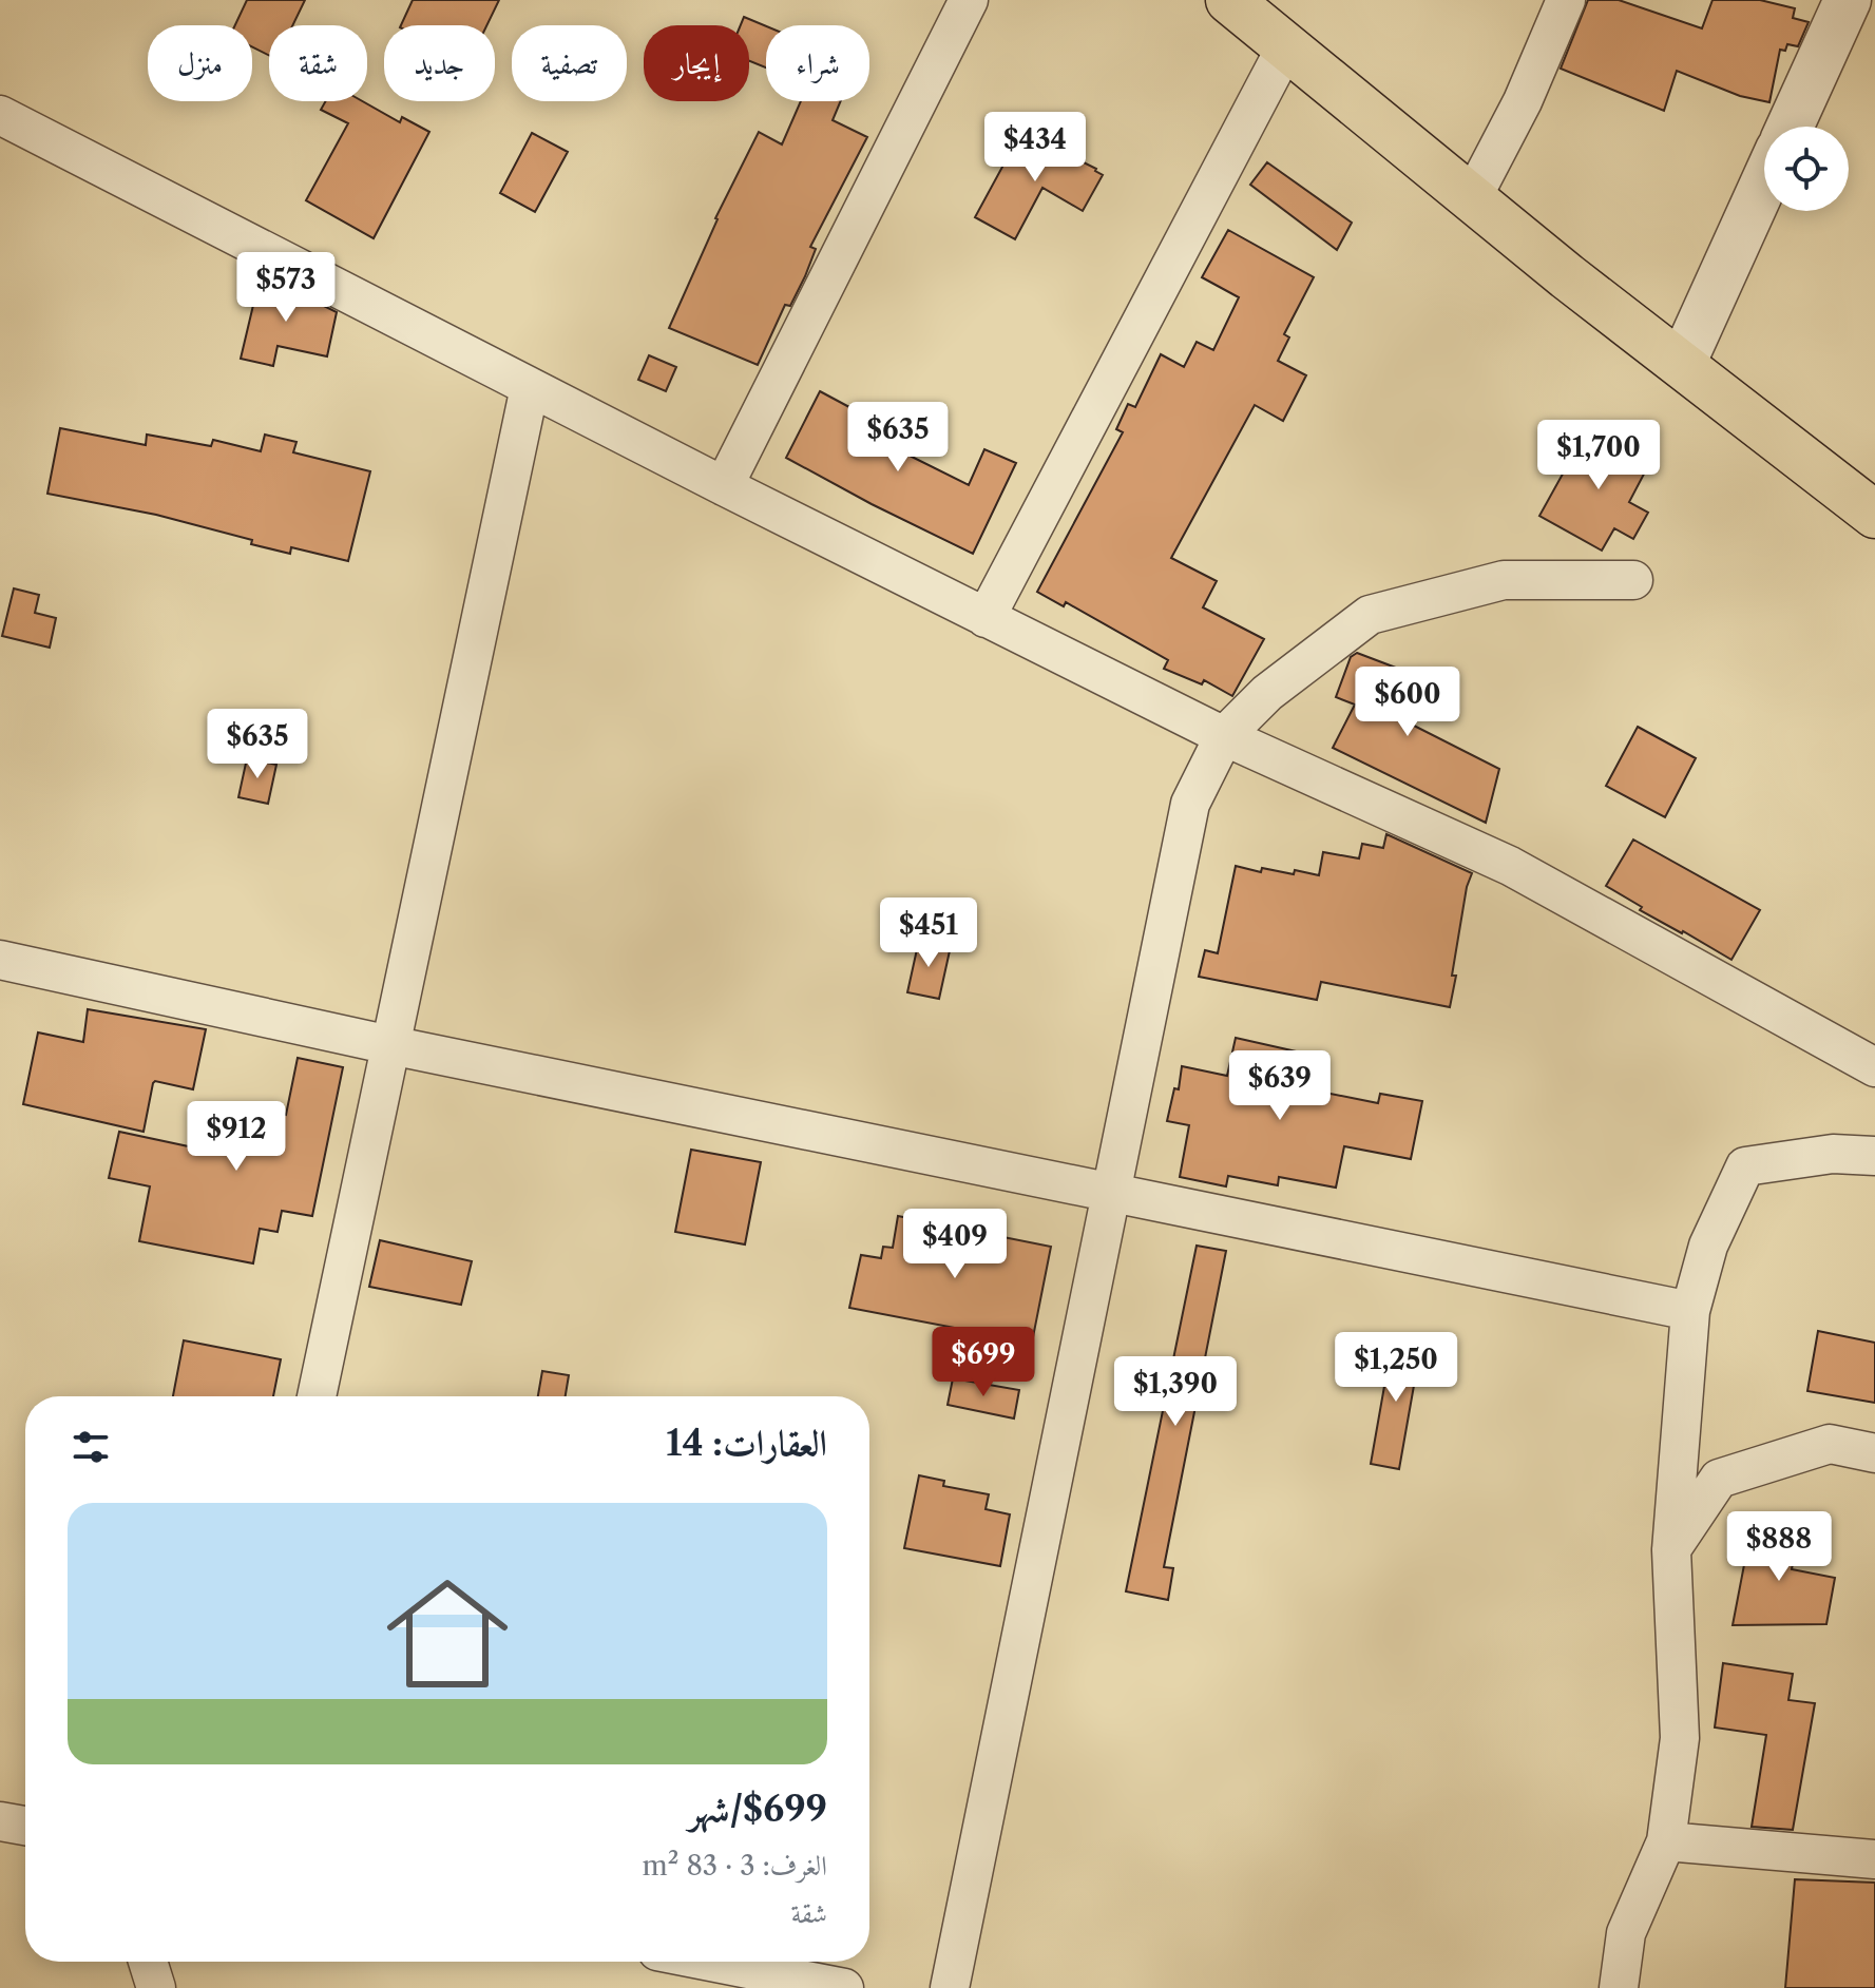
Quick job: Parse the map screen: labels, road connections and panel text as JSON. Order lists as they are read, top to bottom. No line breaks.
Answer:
{"page":{"chip":["شراء","إيجار","تصفية","جديد","شقة","منزل"],"price":["$434","$573","$635","$1,700","$600","$635","$451","$639","$912","$409","$699","$1,250","$1,390","$888"],"heading":"العقارات: 14","list":[{"name":"$699/شهر","note":"الغرف: 3 · 83 m² · شقة"}]}}
